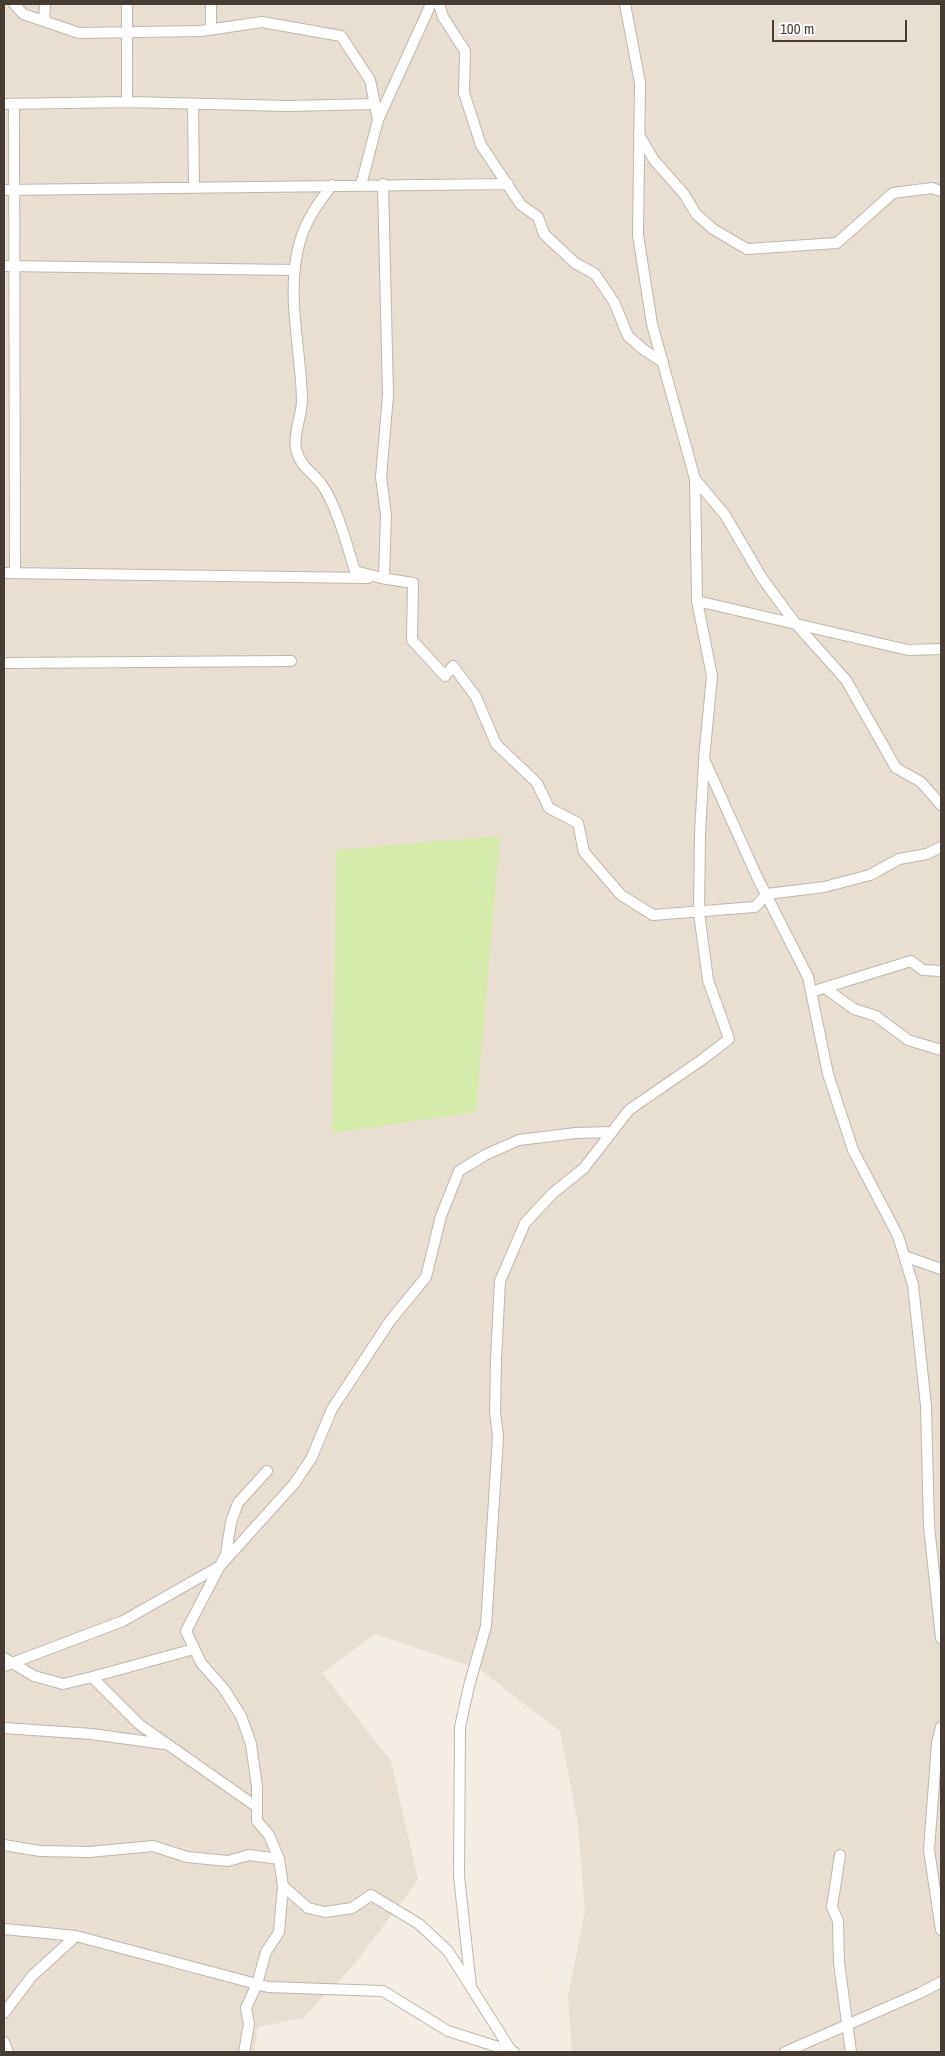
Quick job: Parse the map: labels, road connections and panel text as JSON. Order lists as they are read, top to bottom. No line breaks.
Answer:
{"scale_bar":"100 m"}
